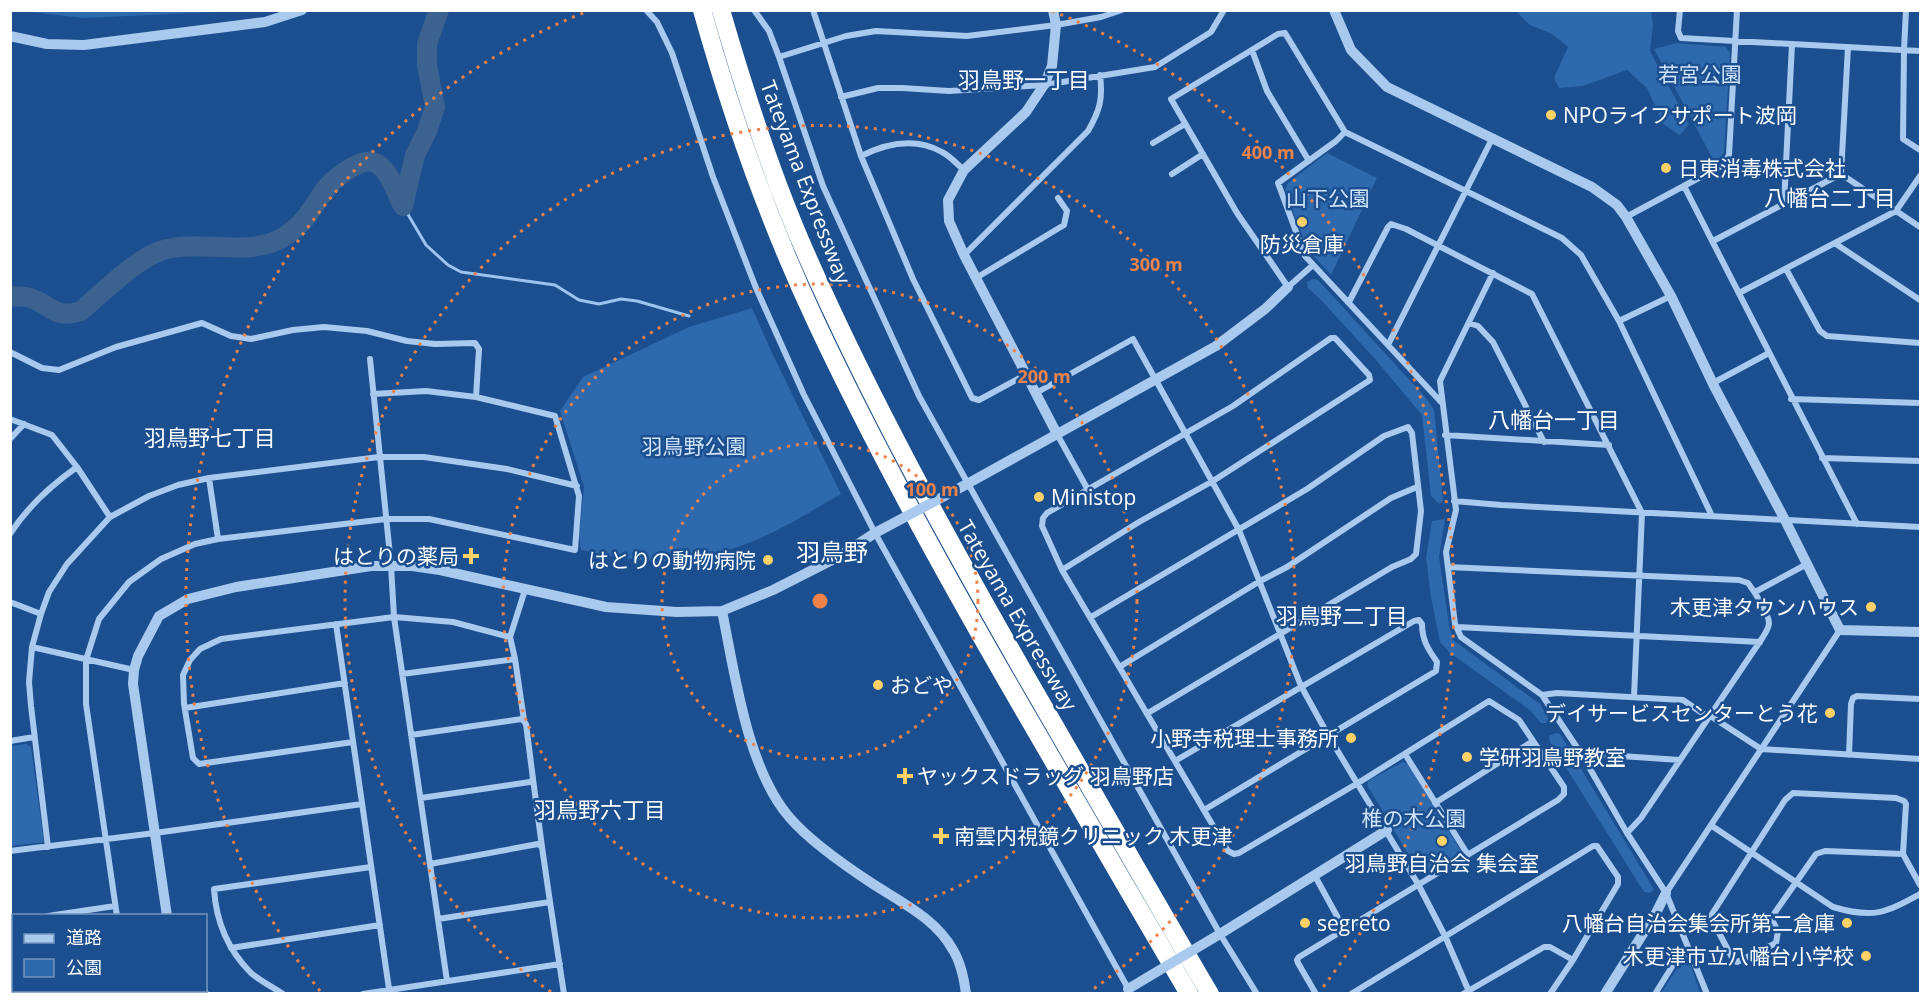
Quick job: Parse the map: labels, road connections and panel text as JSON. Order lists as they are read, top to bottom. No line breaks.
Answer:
{"streets":{"highway":["Tateyama Expressway"]},"districts":["羽鳥野一丁目","八幡台二丁目","八幡台一丁目","羽鳥野七丁目","羽鳥野","羽鳥野二丁目","羽鳥野六丁目"],"parks":["若宮公園","山下公園","羽鳥野公園","椎の木公園"],"places":{"other":["NPOライフサポート波岡","日東消毒株式会社","防災倉庫","Ministop","はとりの動物病院","木更津タウンハウス","おどや","デイサービスセンターとう花","小野寺税理士事務所","学研羽鳥野教室","羽鳥野自治会 集会室","segreto","八幡台自治会集会所第二倉庫","木更津市立八幡台小学校"],"health":["はとりの薬局","ヤックスドラッグ 羽鳥野店","南雲内視鏡クリニック 木更津"]},"legend":["道路","公園"],"rings":["400 m","300 m","200 m","100 m"]}
